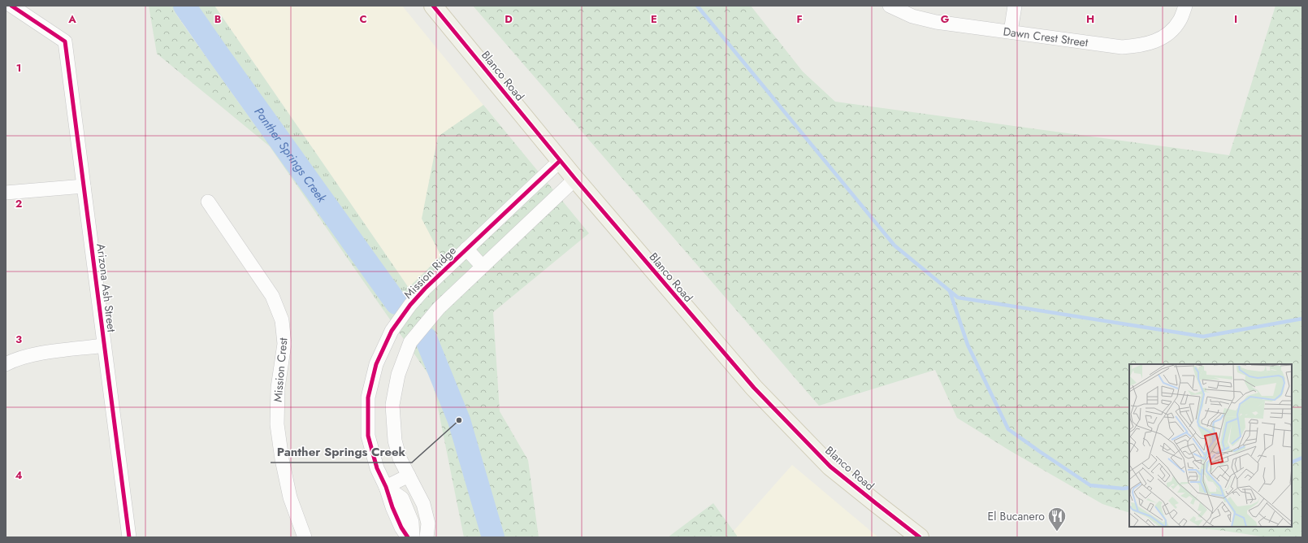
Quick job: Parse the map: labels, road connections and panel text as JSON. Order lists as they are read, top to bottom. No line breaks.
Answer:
{"streets":{"main road":["Blanco Road"],"street":["Dawn Crest Street","Mission Ridge","Arizona Ash Street","Mission Crest"]},"crossings":[["Blanco Road","Mission Ridge"]],"water":["Panther Springs Creek"],"places":{"other":["Panther Springs Creek"],"restaurant":["El Bucanero"]},"grid":{"columns":["A","B","C","D","E","F","G","H","I"],"rows":["1","2","3","4"]}}
